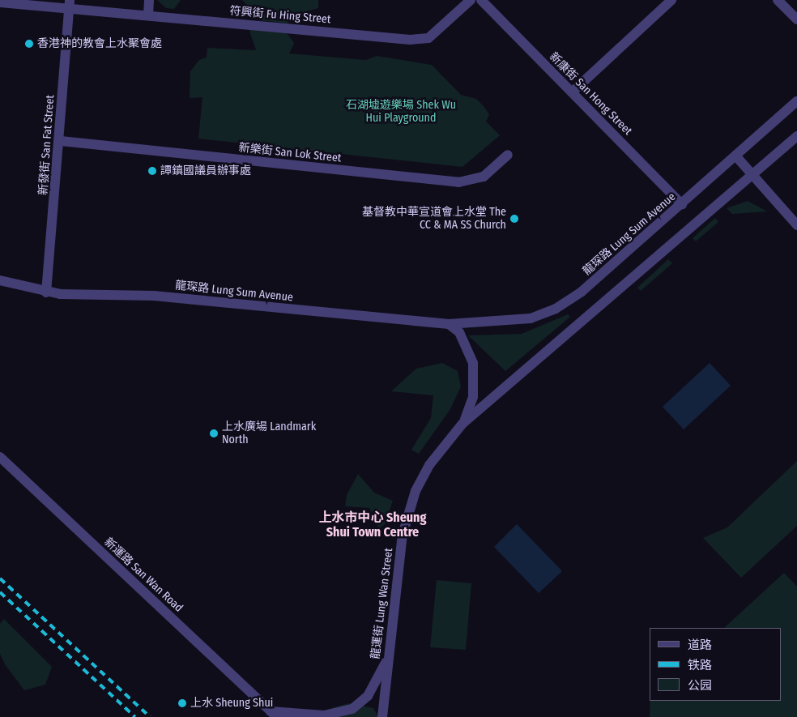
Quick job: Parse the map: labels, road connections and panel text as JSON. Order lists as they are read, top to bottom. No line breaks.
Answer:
{"streets":{"street":["符興街 Fu Hing Street","新康街 San Hong Street","新發街 San Fat Street","新樂街 San Lok Street","龍琛路 Lung Sum Avenue","新運路 San Wan Road","龍運街 Lung Wan Street"]},"crossings":[["符興街 Fu Hing Street","新發街 San Fat Street"],["新康街 San Hong Street","龍琛路 Lung Sum Avenue"],["新發街 San Fat Street","新樂街 San Lok Street"],["新發街 San Fat Street","龍琛路 Lung Sum Avenue"],["新運路 San Wan Road","龍運街 Lung Wan Street"]],"districts":["上水市中心 Sheung Shui Town Centre"],"parks":["石湖墟遊樂場 Shek Wu Hui Playground"],"places":["香港神的教會上水聚會處","譚鎮國議員辦事處","基督教中華宣道會上水堂 The CC & MA SS Church","上水廣場 Landmark North","上水 Sheung Shui"],"legend":["道路","铁路","公园"]}
